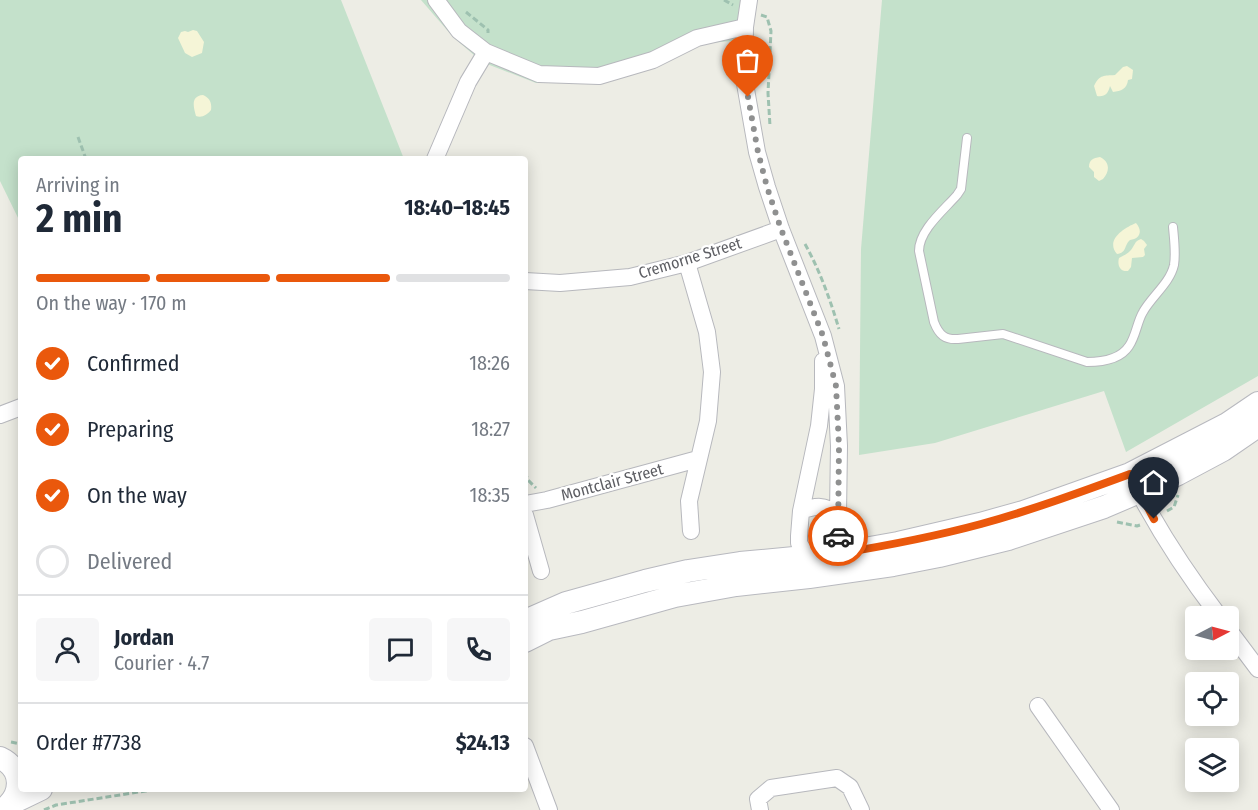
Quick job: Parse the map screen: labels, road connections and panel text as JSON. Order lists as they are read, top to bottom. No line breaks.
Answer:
{"streets":{"street":["Cremorne Street","Montclair Street"]},"north":"right","page":{"heading":["2 min","Arriving in","18:40–18:45"],"panel":["Jordan","Courier · 4.7","Order #7738","$24.13"],"bar":"On the way · 170 m","list":[["Confirmed","18:26"],["Preparing","18:27"],["On the way","18:35"],"Delivered"]}}
